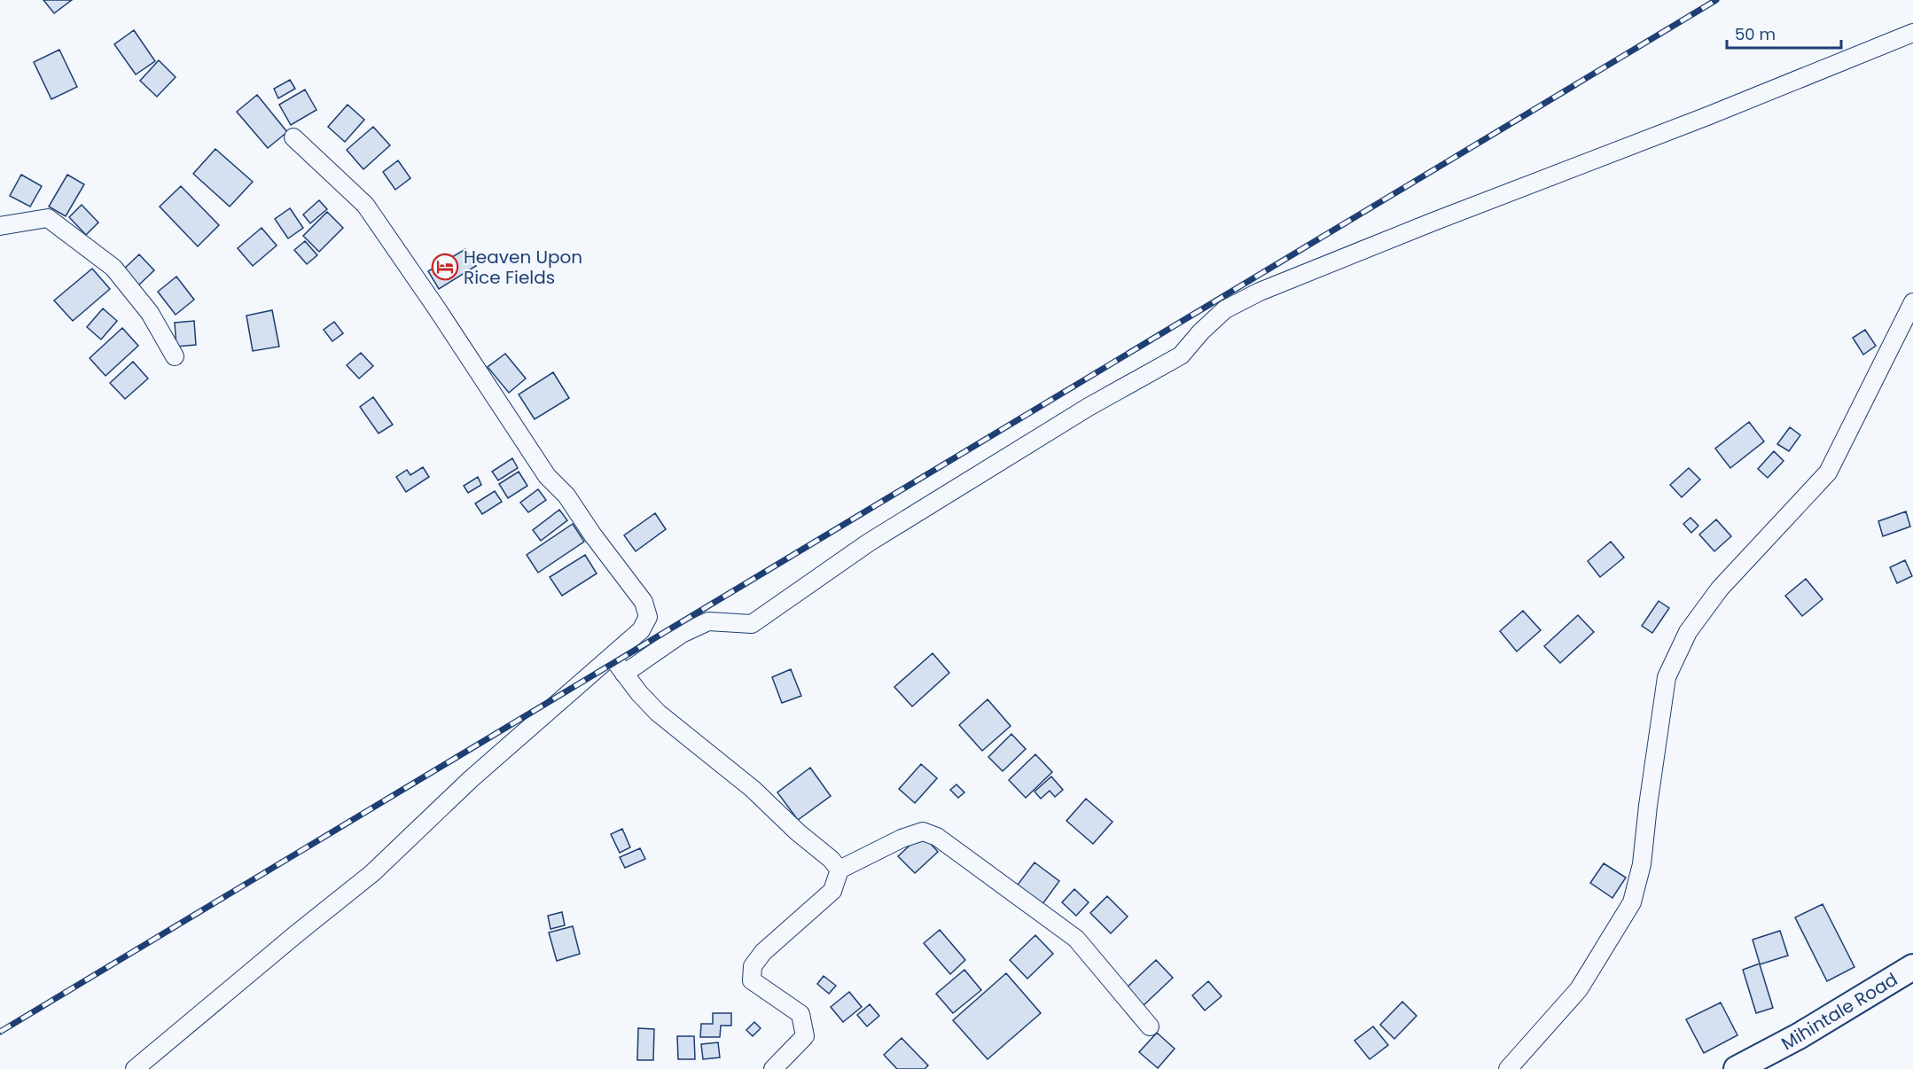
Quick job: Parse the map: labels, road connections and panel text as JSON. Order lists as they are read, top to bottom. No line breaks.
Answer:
{"streets":{"highway":["Mihintale Road"]},"places":{"hotel":["Heaven Upon Rice Fields"]},"scale_bar":"50 m"}
